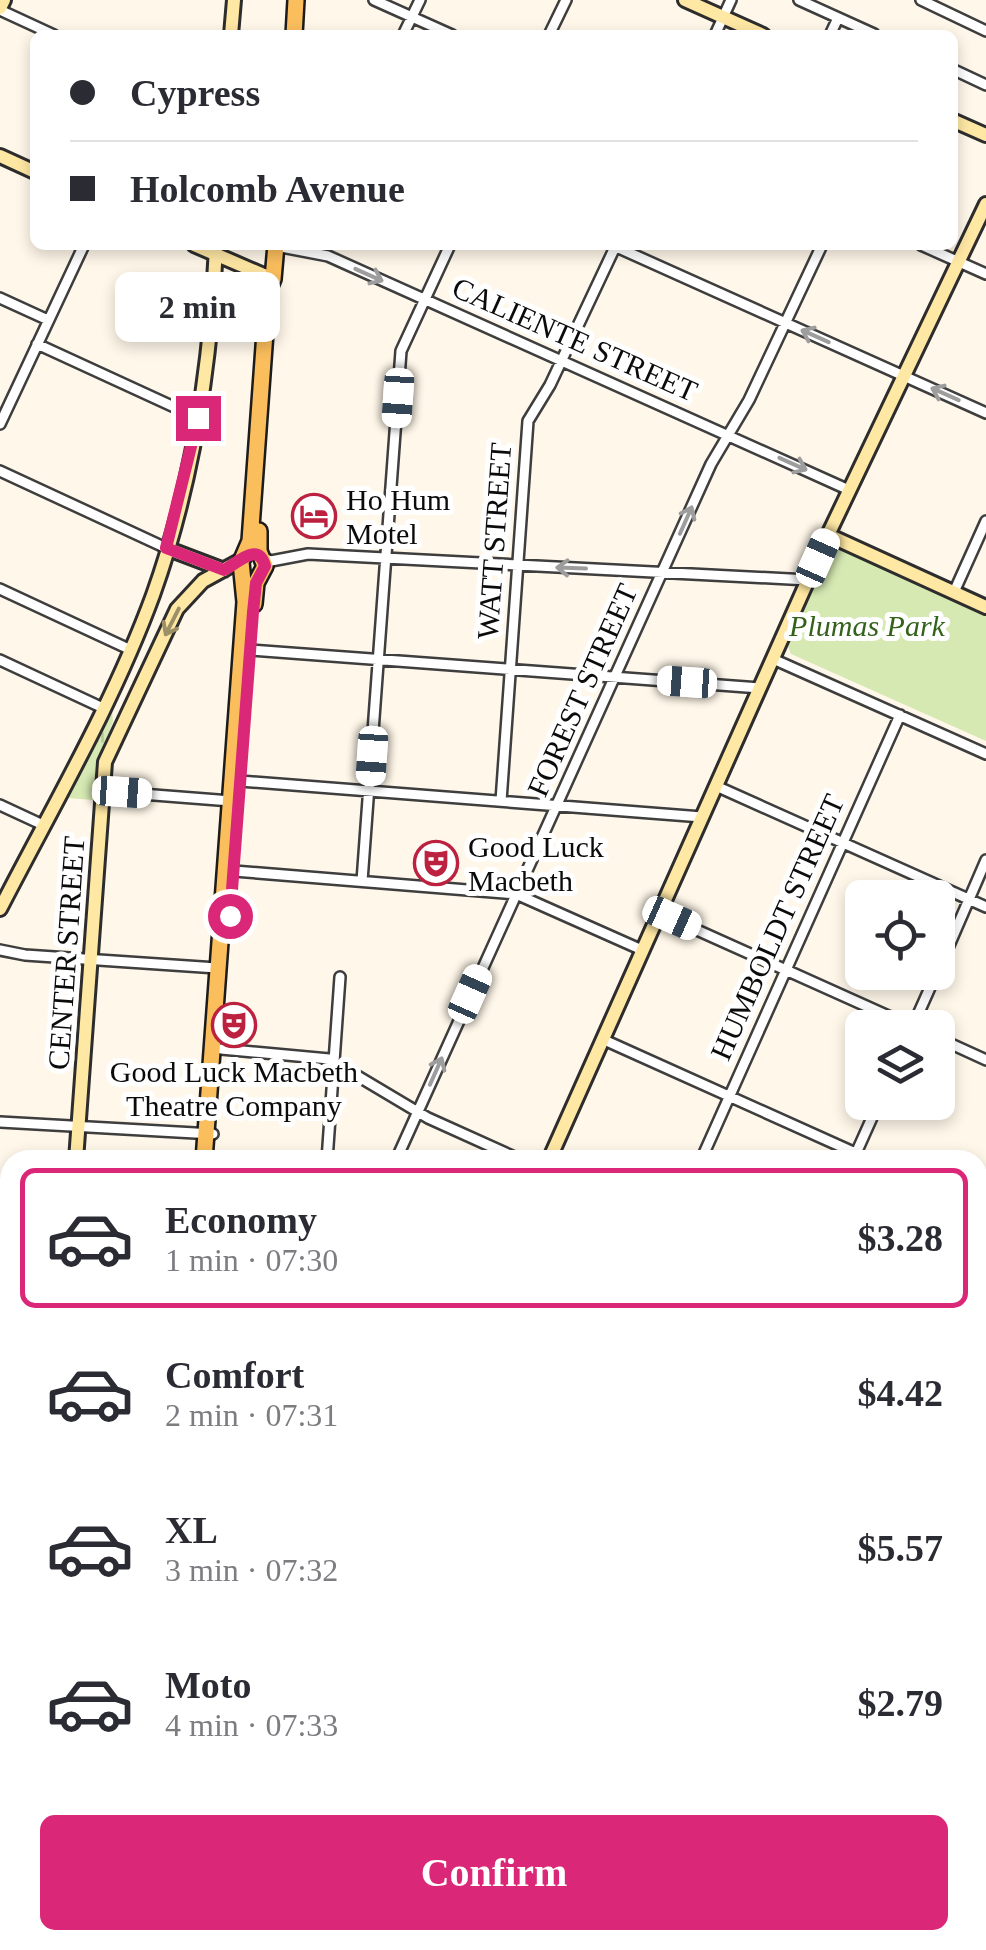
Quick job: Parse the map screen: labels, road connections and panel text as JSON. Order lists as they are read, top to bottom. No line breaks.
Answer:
{"streets":{"street":["CALIENTE STREET","WATT STREET","FOREST STREET","HUMBOLDT STREET","CENTER STREET"]},"crossings":[["CALIENTE STREET","WATT STREET"],["CALIENTE STREET","FOREST STREET"]],"one_way":["CALIENTE STREET","FOREST STREET"],"parks":["Plumas Park"],"places":{"hotel":["Ho Hum Motel"],"theatre":["Good Luck Macbeth","Good Luck Macbeth Theatre Company"]},"page":{"banner":["Cypress","Holcomb Avenue"],"bubble":"2 min","list":[{"name":"Economy","note":"1 min · 07:30","value":"$3.28"},{"name":"Comfort","note":"2 min · 07:31","value":"$4.42"},{"name":"XL","note":"3 min · 07:32","value":"$5.57"},{"name":"Moto","note":"4 min · 07:33","value":"$2.79"}],"buttons":"Confirm"}}
